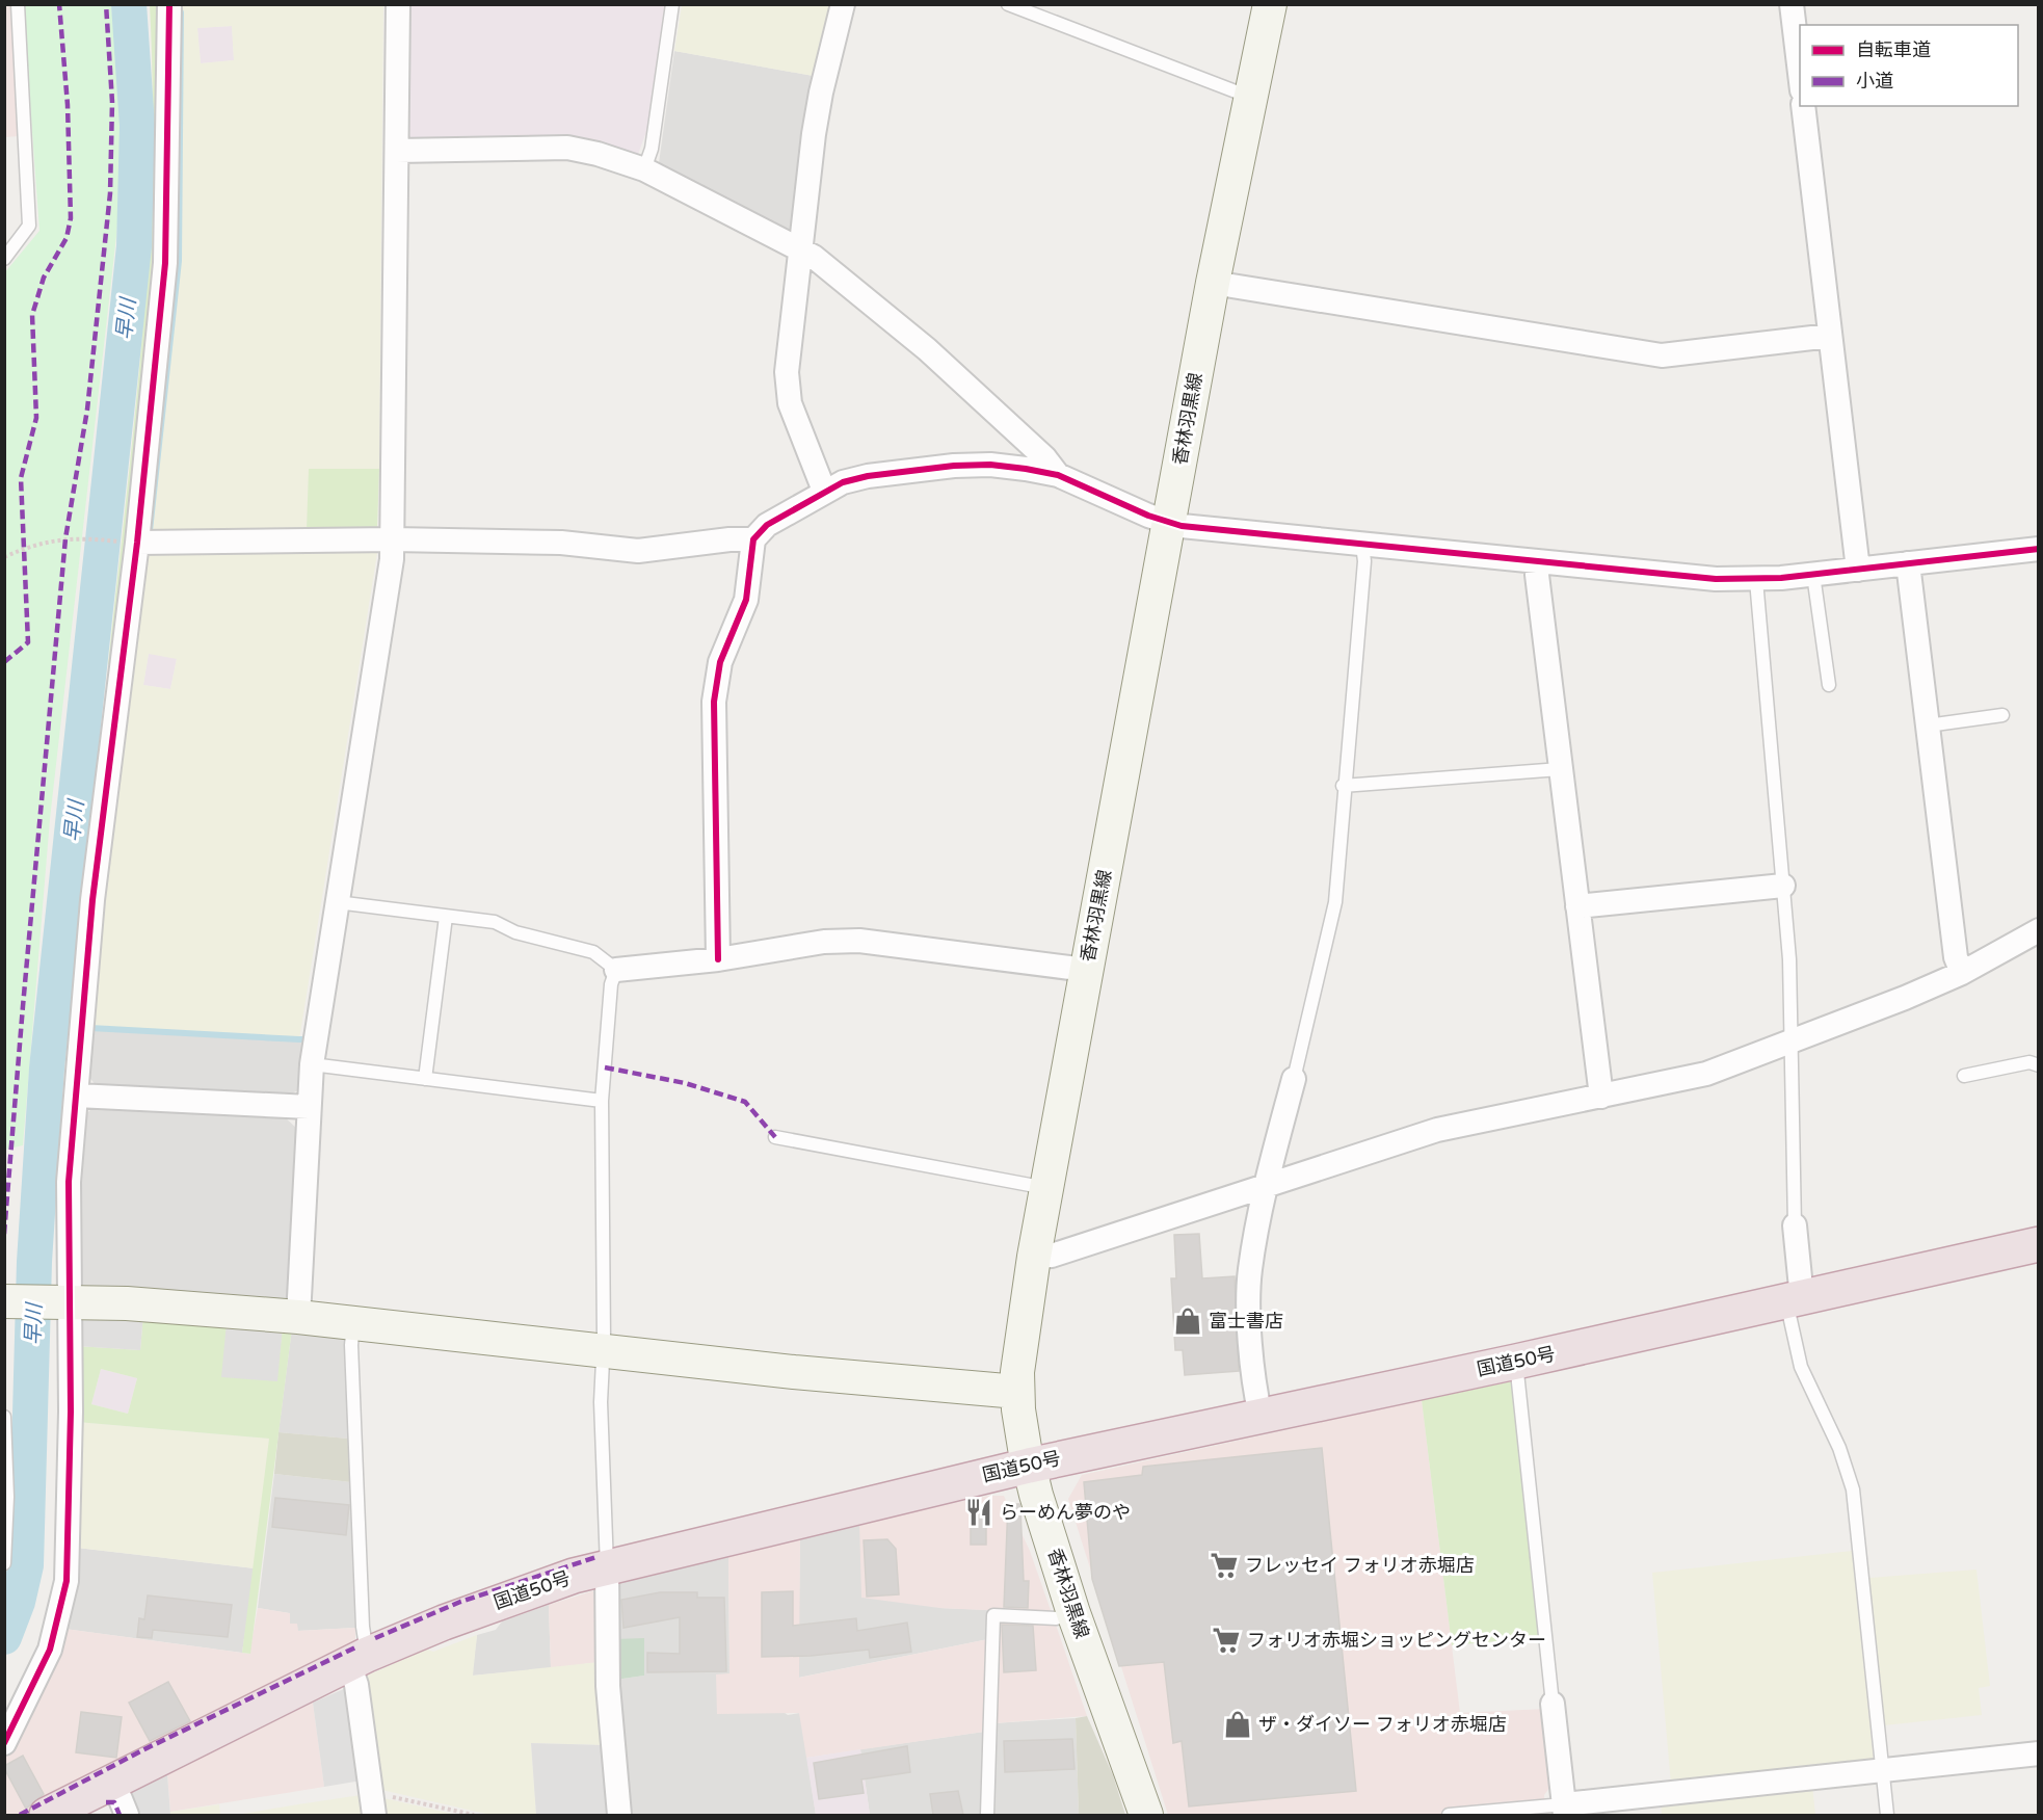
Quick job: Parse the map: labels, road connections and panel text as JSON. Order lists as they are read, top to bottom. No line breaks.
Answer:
{"streets":{"highway":["国道50号"],"main road":["香林羽黒線"]},"crossings":[["香林羽黒線","国道50号"]],"water":["早川"],"places":{"shop":["富士書店","ザ・ダイソー フォリオ赤堀店"],"restaurant":["らーめん夢のや"],"supermarket":["フレッセイ フォリオ赤堀店","フォリオ赤堀ショッピングセンター"]},"legend":["自転車道","小道"]}
